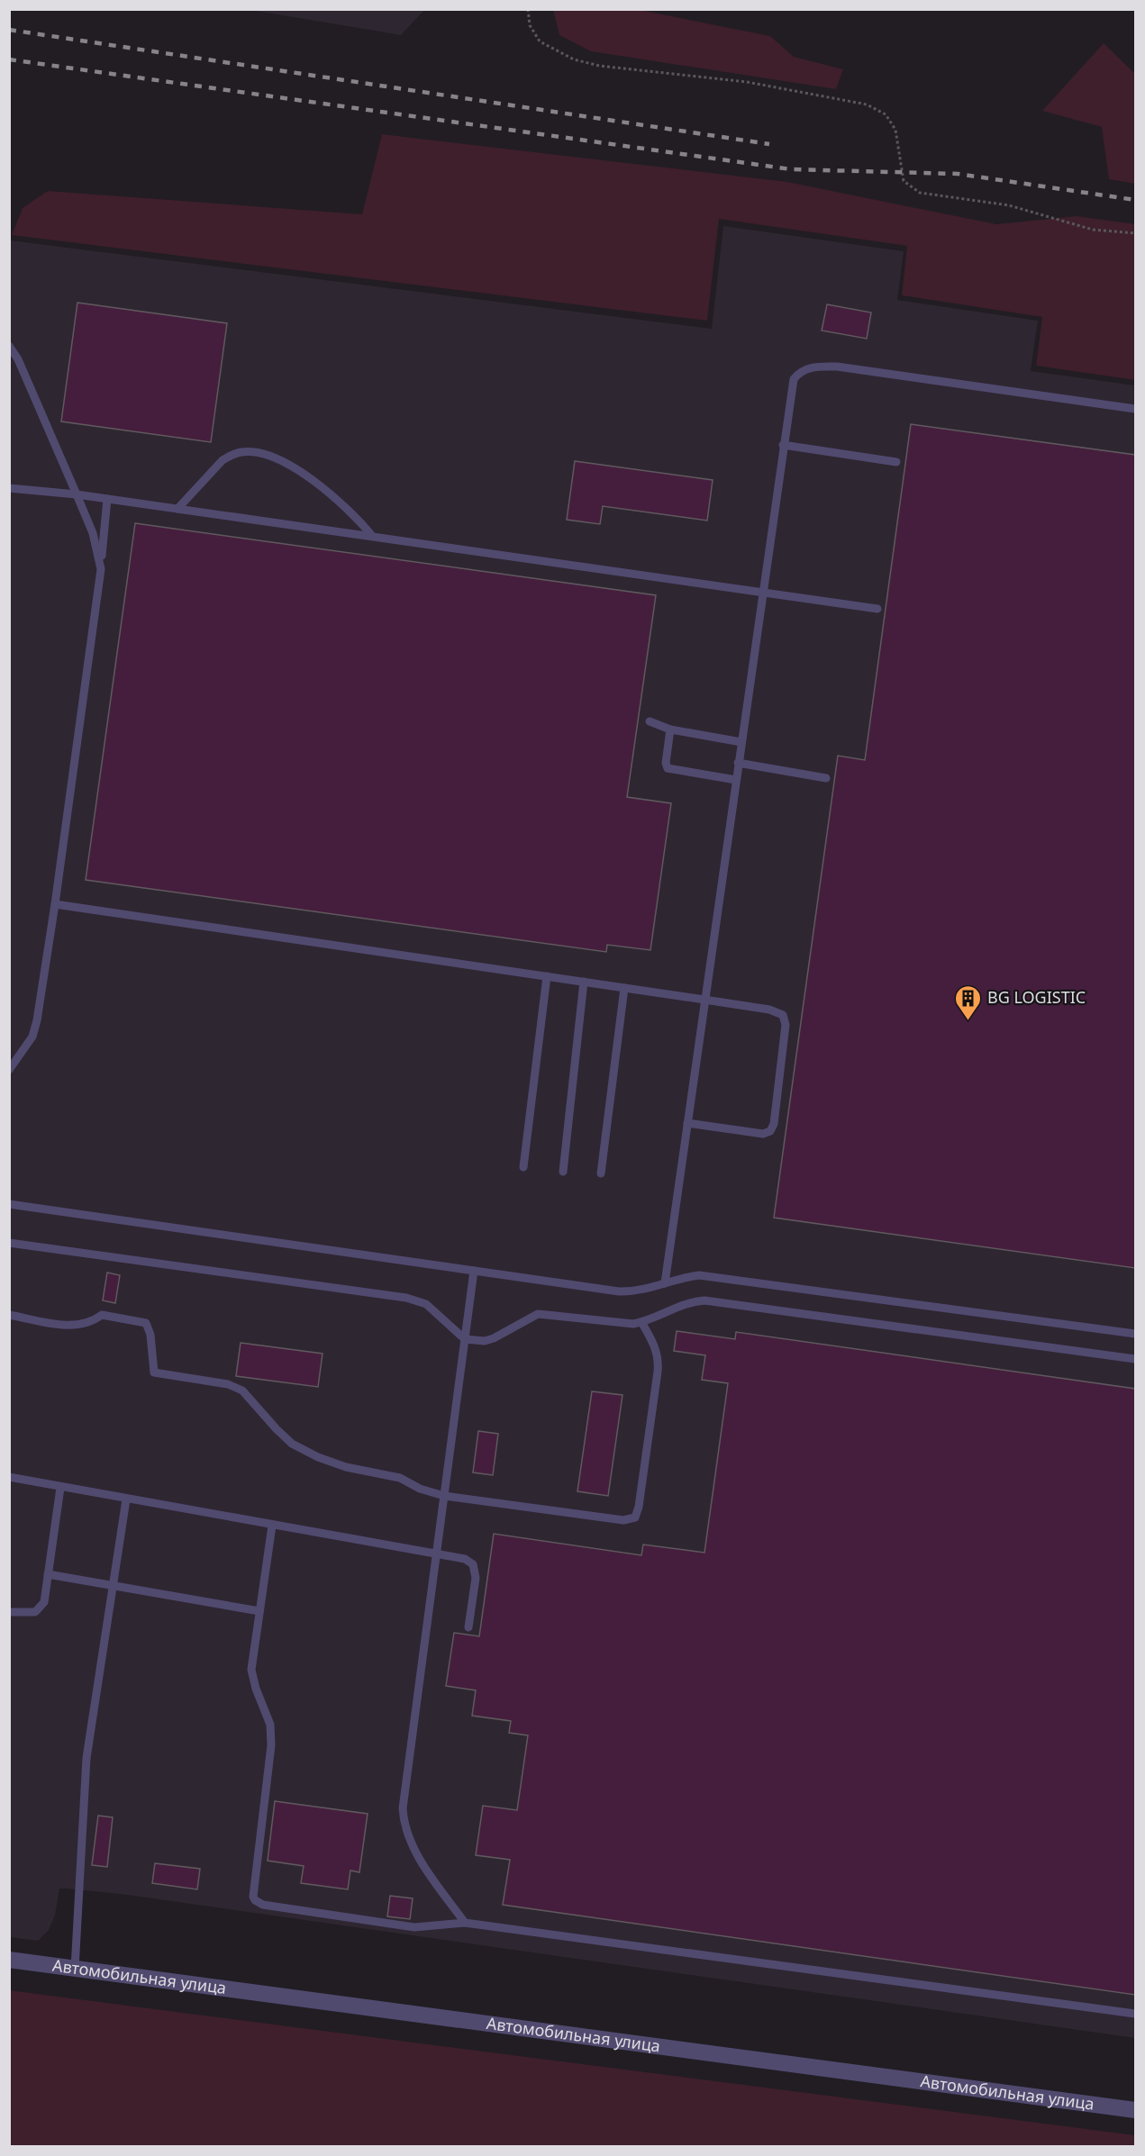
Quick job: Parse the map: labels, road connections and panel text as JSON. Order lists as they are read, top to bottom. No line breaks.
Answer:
{"streets":{"street":["Автомобильная улица"]},"places":{"building":["BG LOGISTIC"]}}
